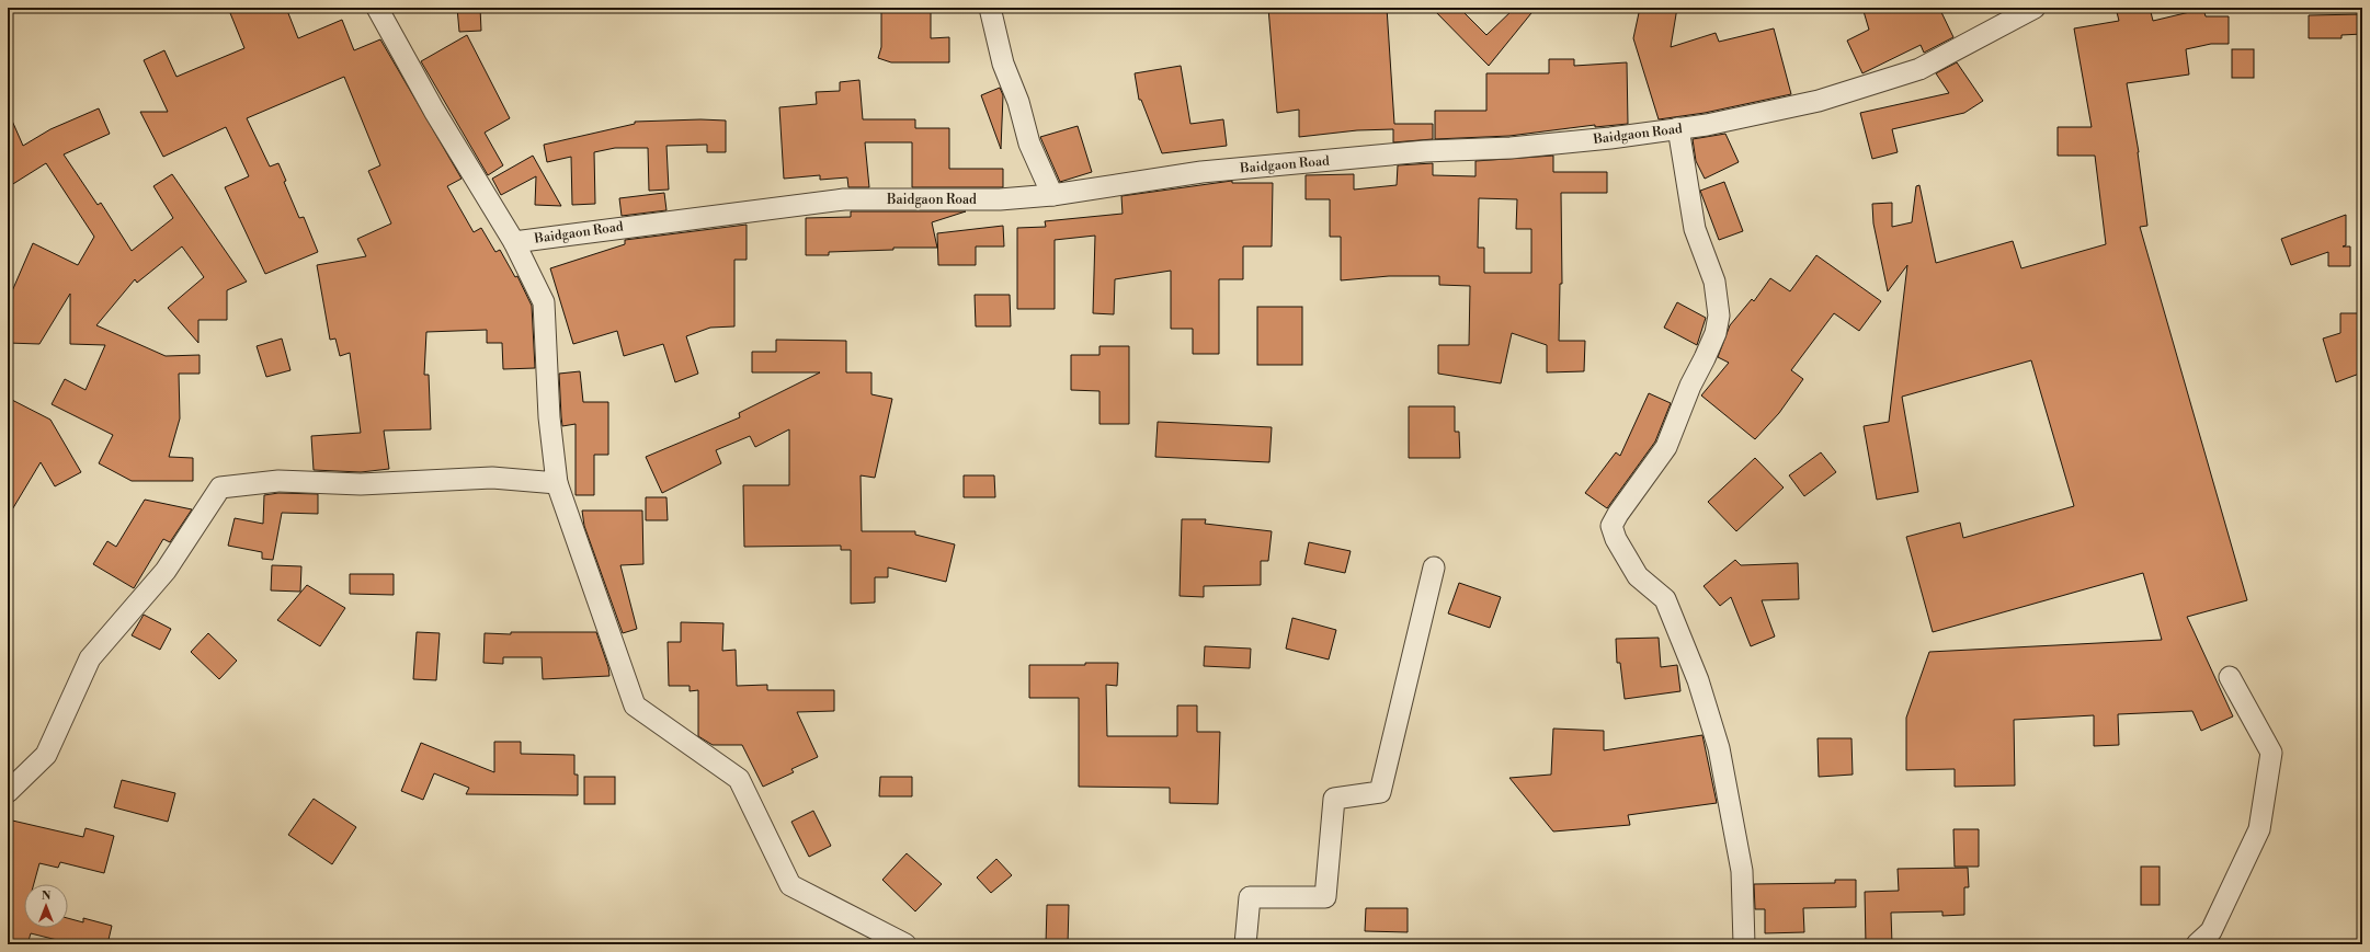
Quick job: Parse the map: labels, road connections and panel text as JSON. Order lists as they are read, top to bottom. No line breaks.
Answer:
{"streets":{"street":["Baidgaon Road"]},"north":"top"}
